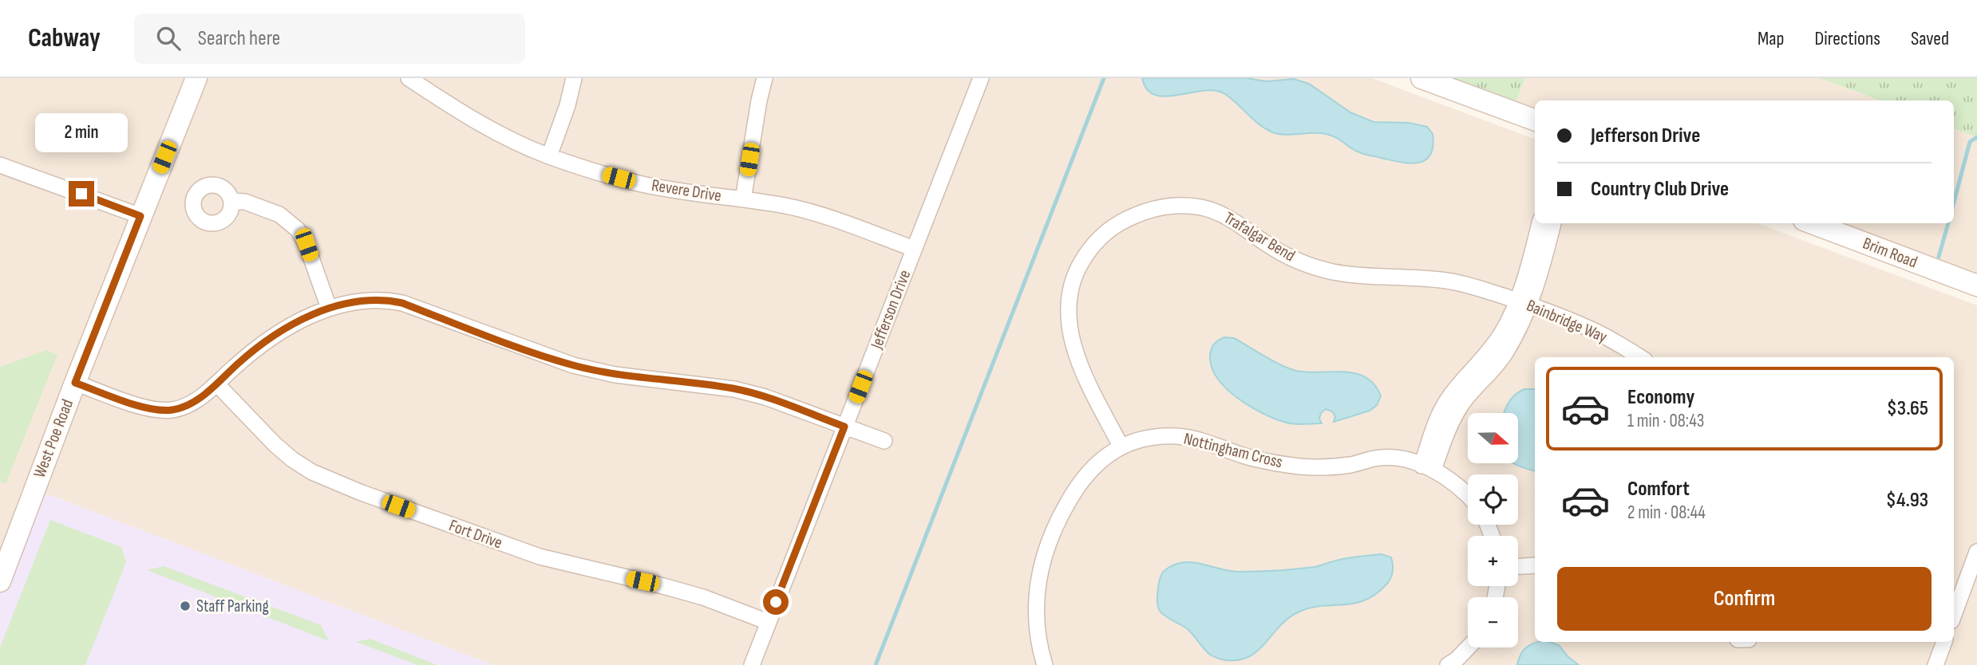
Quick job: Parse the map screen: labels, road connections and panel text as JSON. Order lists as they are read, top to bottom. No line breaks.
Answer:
{"streets":{"main road":["Brim Road","West Poe Road"],"street":["Revere Drive","Trafalgar Bend","Jefferson Drive","Bainbridge Way","Nottingham Cross","Fort Drive"]},"crossings":[["Revere Drive","Jefferson Drive"],["Trafalgar Bend","Bainbridge Way"],["Trafalgar Bend","Nottingham Cross"],["Jefferson Drive","Fort Drive"]],"places":["Staff Parking"],"north":"right","page":{"header":"Cabway","search":"Search here","nav":["Map","Directions","Saved"],"banner":["Jefferson Drive","Country Club Drive"],"bubble":"2 min","list":[{"name":"Economy","note":"1 min · 08:43","value":"$3.65"},{"name":"Comfort","note":"2 min · 08:44","value":"$4.93"}],"map_buttons":["+","−"],"buttons":"Confirm"}}
